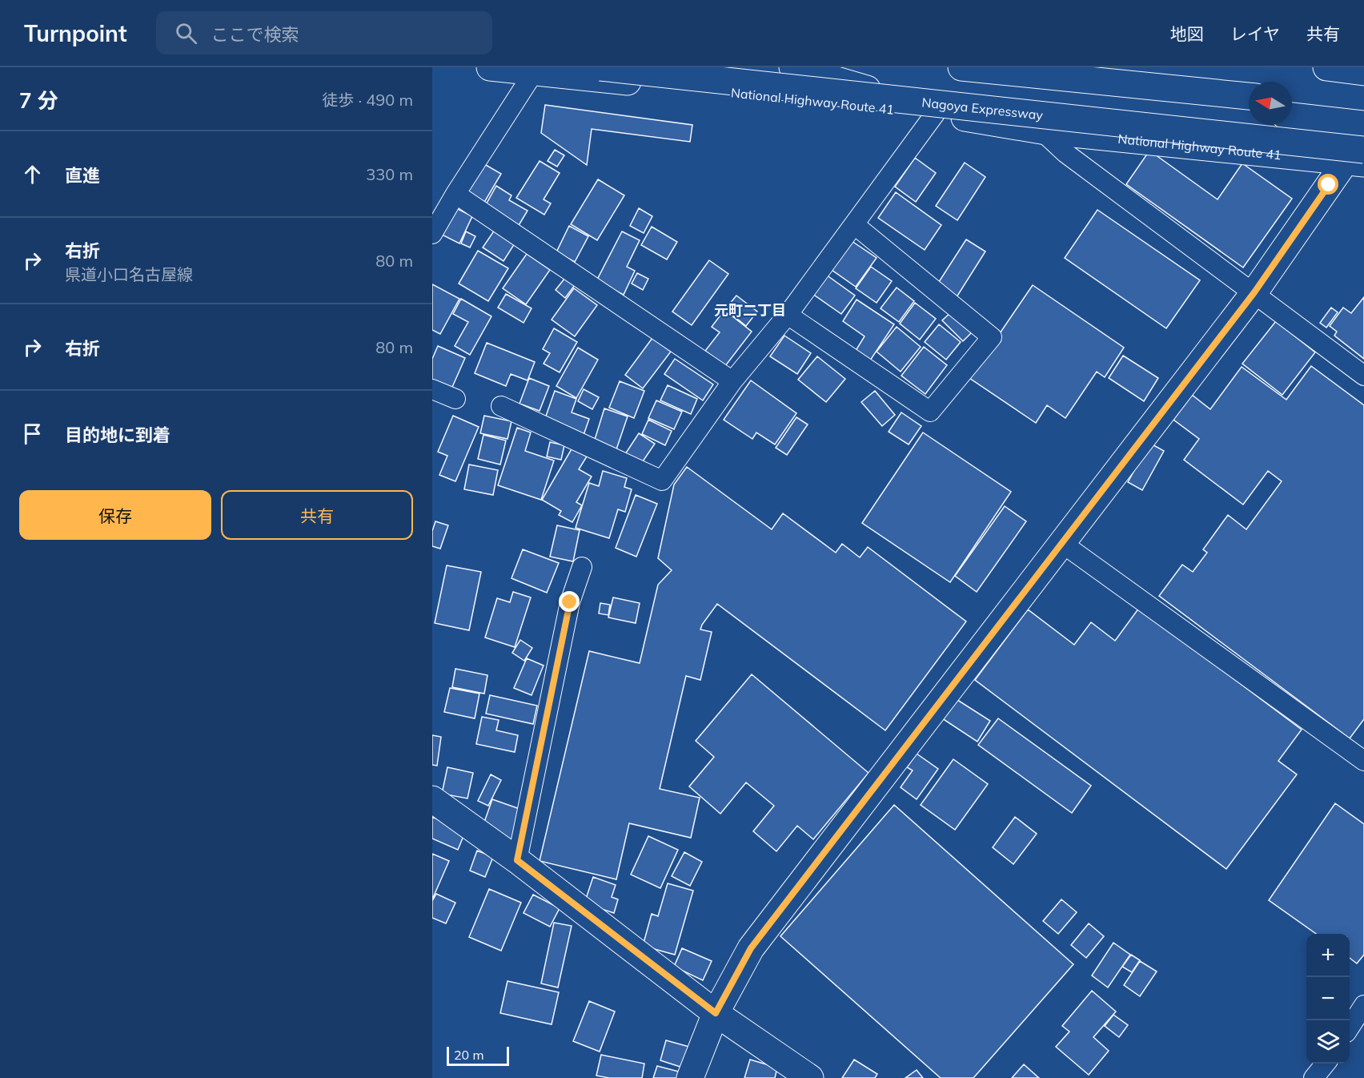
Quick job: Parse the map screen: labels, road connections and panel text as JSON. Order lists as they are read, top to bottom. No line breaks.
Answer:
{"streets":{"main road":["National Highway Route 41","Nagoya Expressway"]},"crossings":[["National Highway Route 41","Nagoya Expressway"]],"districts":["元町二丁目"],"scale_bar":"20 m","north":"left","page":{"header":"Turnpoint","search":"ここで検索","nav":["地図","レイヤ","共有"],"heading":["7 分","徒歩 · 490 m"],"list":[["直進","330 m"],["右折","県道小口名古屋線","80 m"],["右折","80 m"],"目的地に到着"],"buttons":["保存","共有"],"map_buttons":["+","−"],"scale":"20 m"}}
